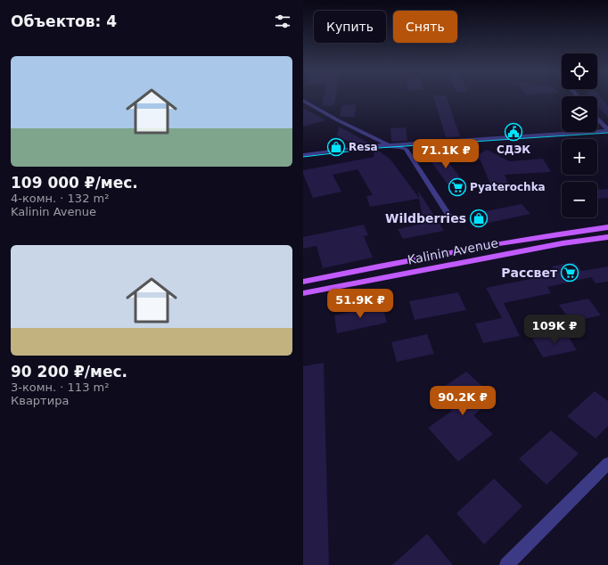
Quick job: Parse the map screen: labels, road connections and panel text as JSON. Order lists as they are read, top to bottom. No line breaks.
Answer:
{"streets":{"main road":["Kalinin Avenue"]},"places":{"public building":["СДЭК"],"shop":["Resa","Wildberries"],"supermarket":["Pyaterochka","Рассвет"]},"page":{"heading":"Объектов: 4","chip":["Купить","Снять"],"list":[{"name":"109 000 ₽/мес.","note":"4-комн. · 132 m² · Kalinin Avenue"},{"name":"90 200 ₽/мес.","note":"3-комн. · 113 m² · Квартира"}],"map_buttons":["+","−"],"price":["71.1K ₽","51.9K ₽","109K ₽","90.2K ₽"]}}
